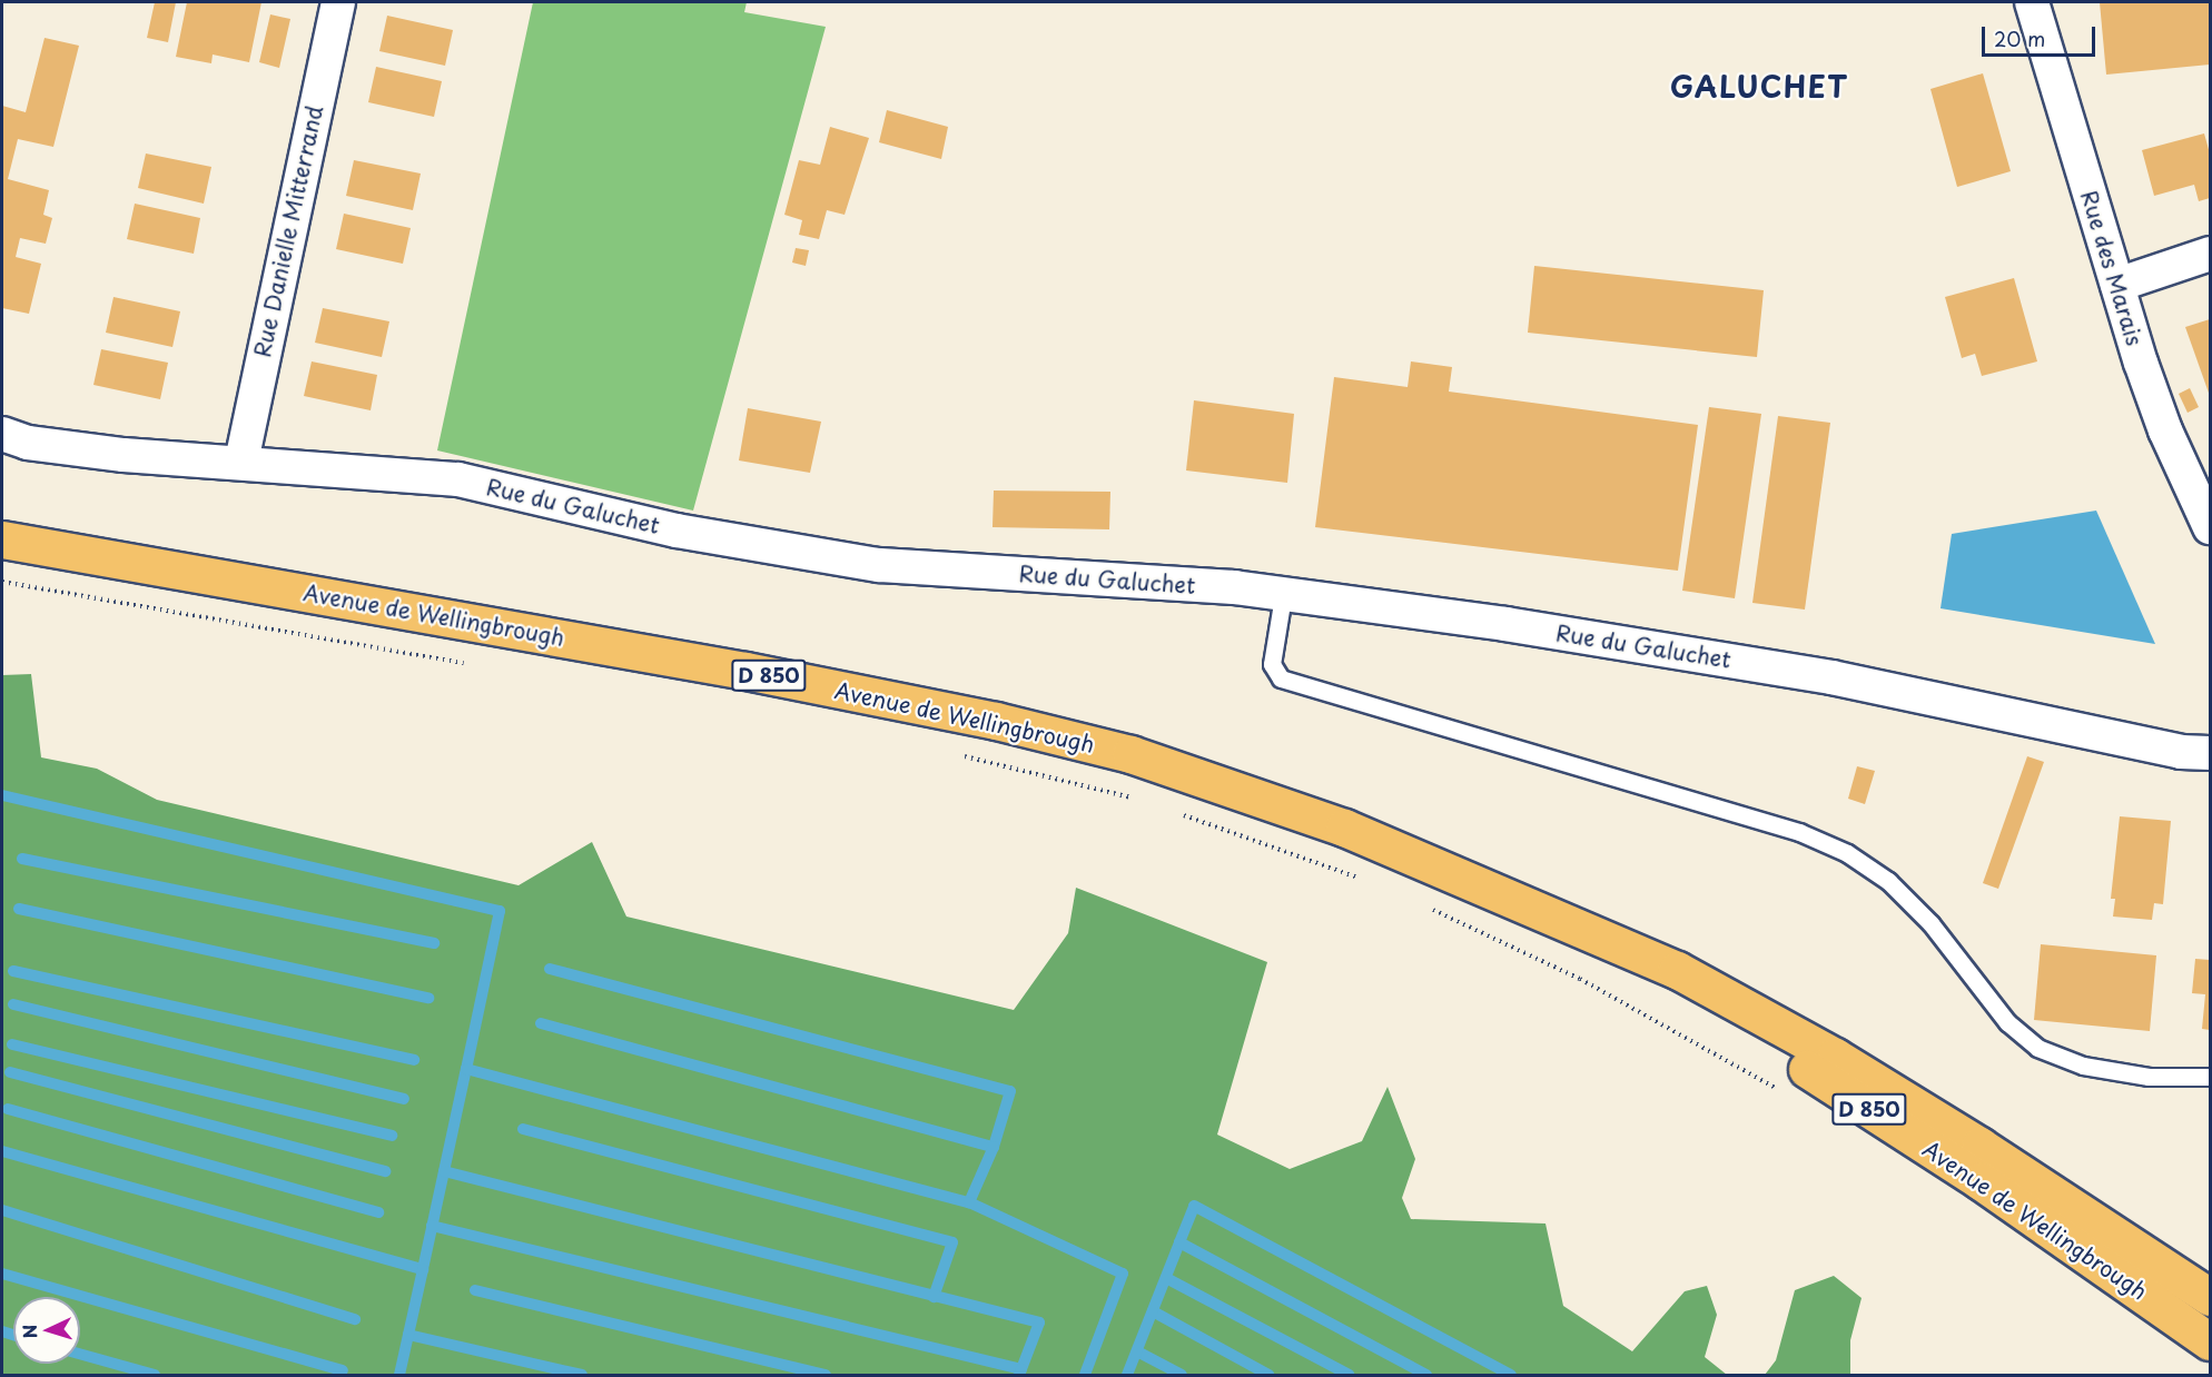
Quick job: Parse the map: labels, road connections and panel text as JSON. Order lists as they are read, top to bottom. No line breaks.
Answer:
{"streets":{"main road":["Avenue de Wellingbrough","D 850"],"street":["Rue Danielle Mitterrand","Rue des Marais","Rue du Galuchet"]},"crossings":[["Rue Danielle Mitterrand","Rue du Galuchet"]],"districts":["GALUCHET"],"scale_bar":"20 m","north":"left"}
